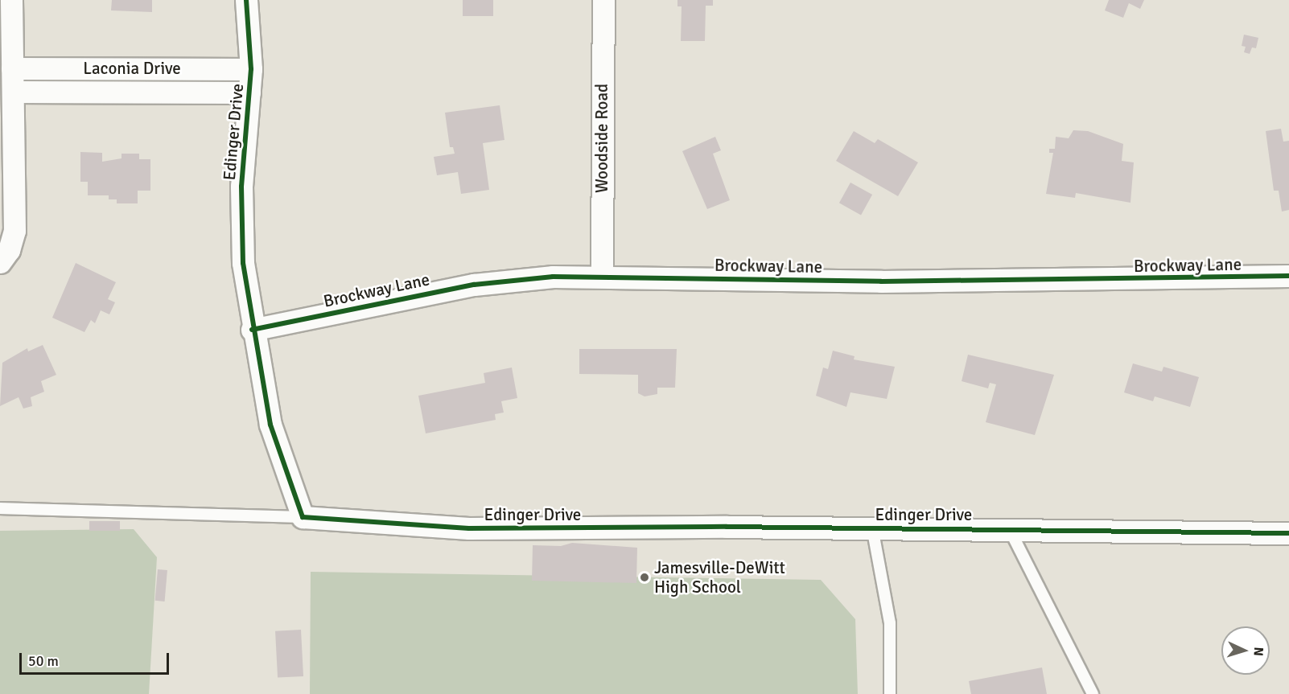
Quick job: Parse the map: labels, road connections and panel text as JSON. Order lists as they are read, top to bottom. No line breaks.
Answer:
{"streets":{"street":["Laconia Drive","Edinger Drive","Woodside Road","Brockway Lane"]},"crossings":[["Laconia Drive","Edinger Drive"],["Edinger Drive","Brockway Lane"],["Woodside Road","Brockway Lane"]],"places":["Jamesville-DeWitt High School"],"scale_bar":"50 m","north":"right"}
